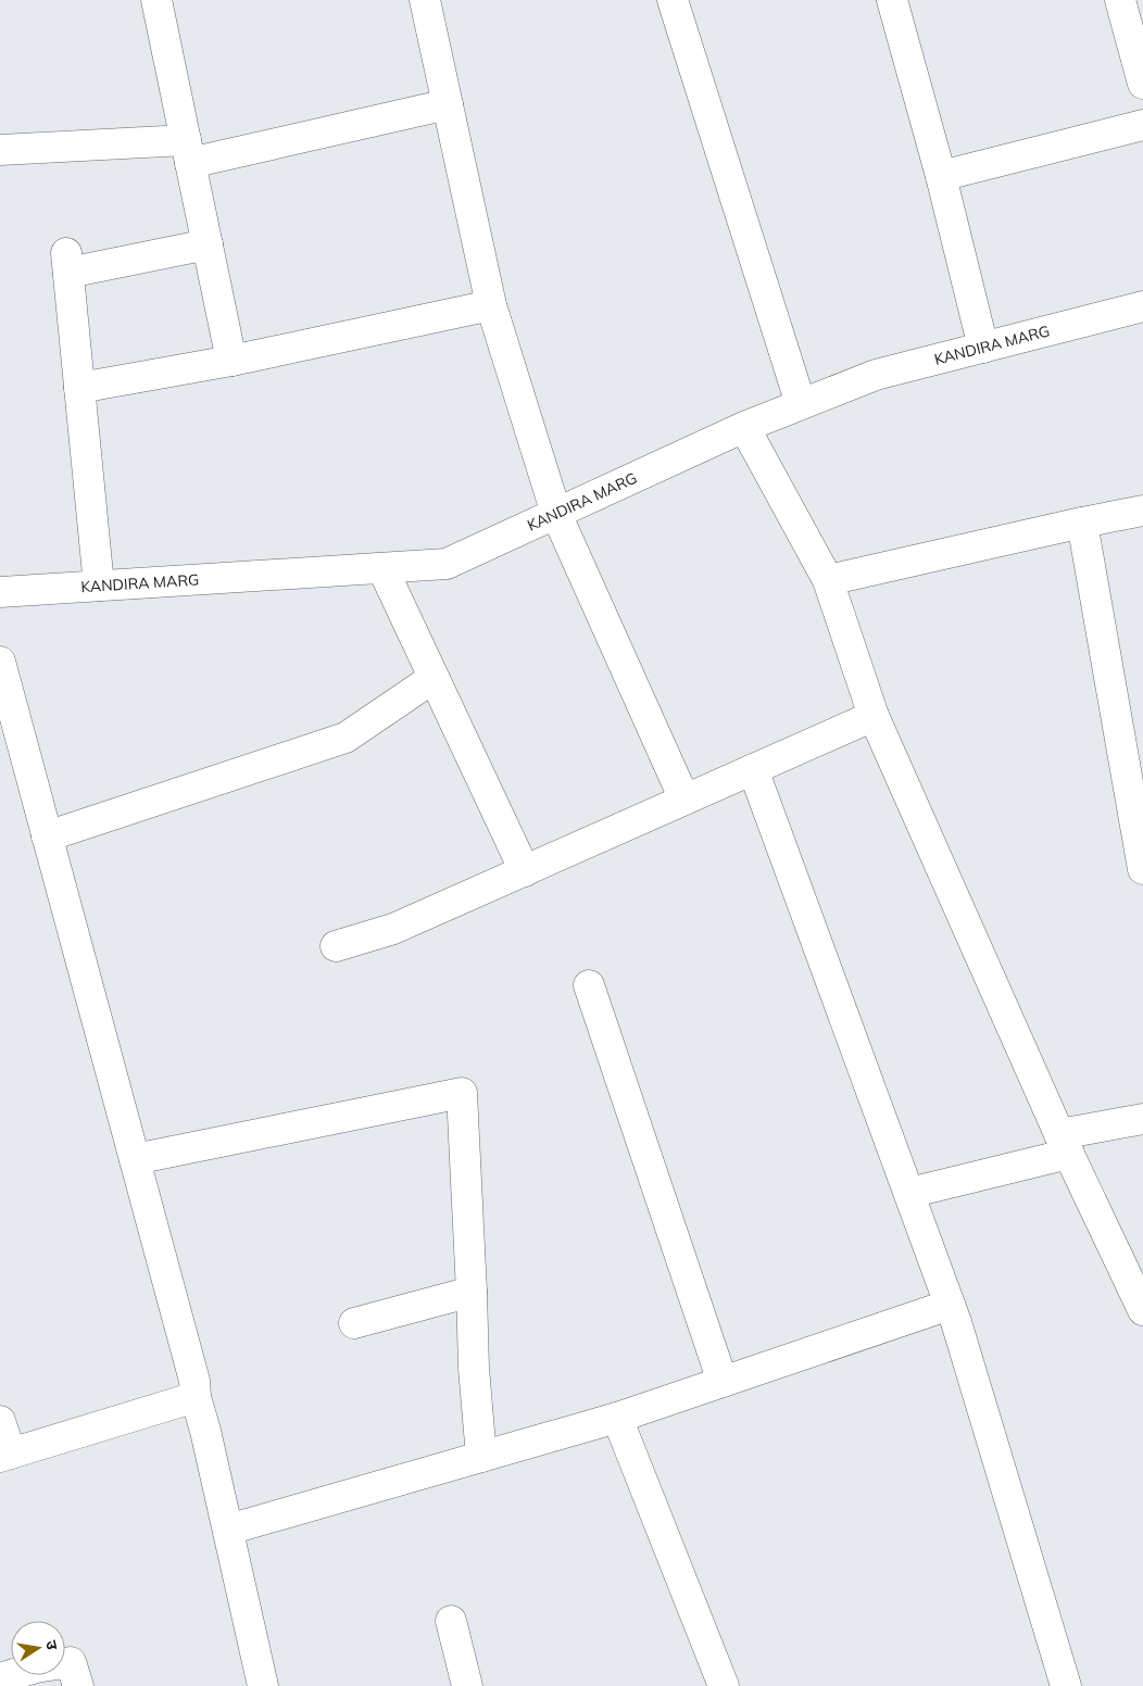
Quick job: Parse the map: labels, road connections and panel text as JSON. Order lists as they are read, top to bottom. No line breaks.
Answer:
{"streets":{"street":["KANDIRA MARG"]},"north":"right"}
